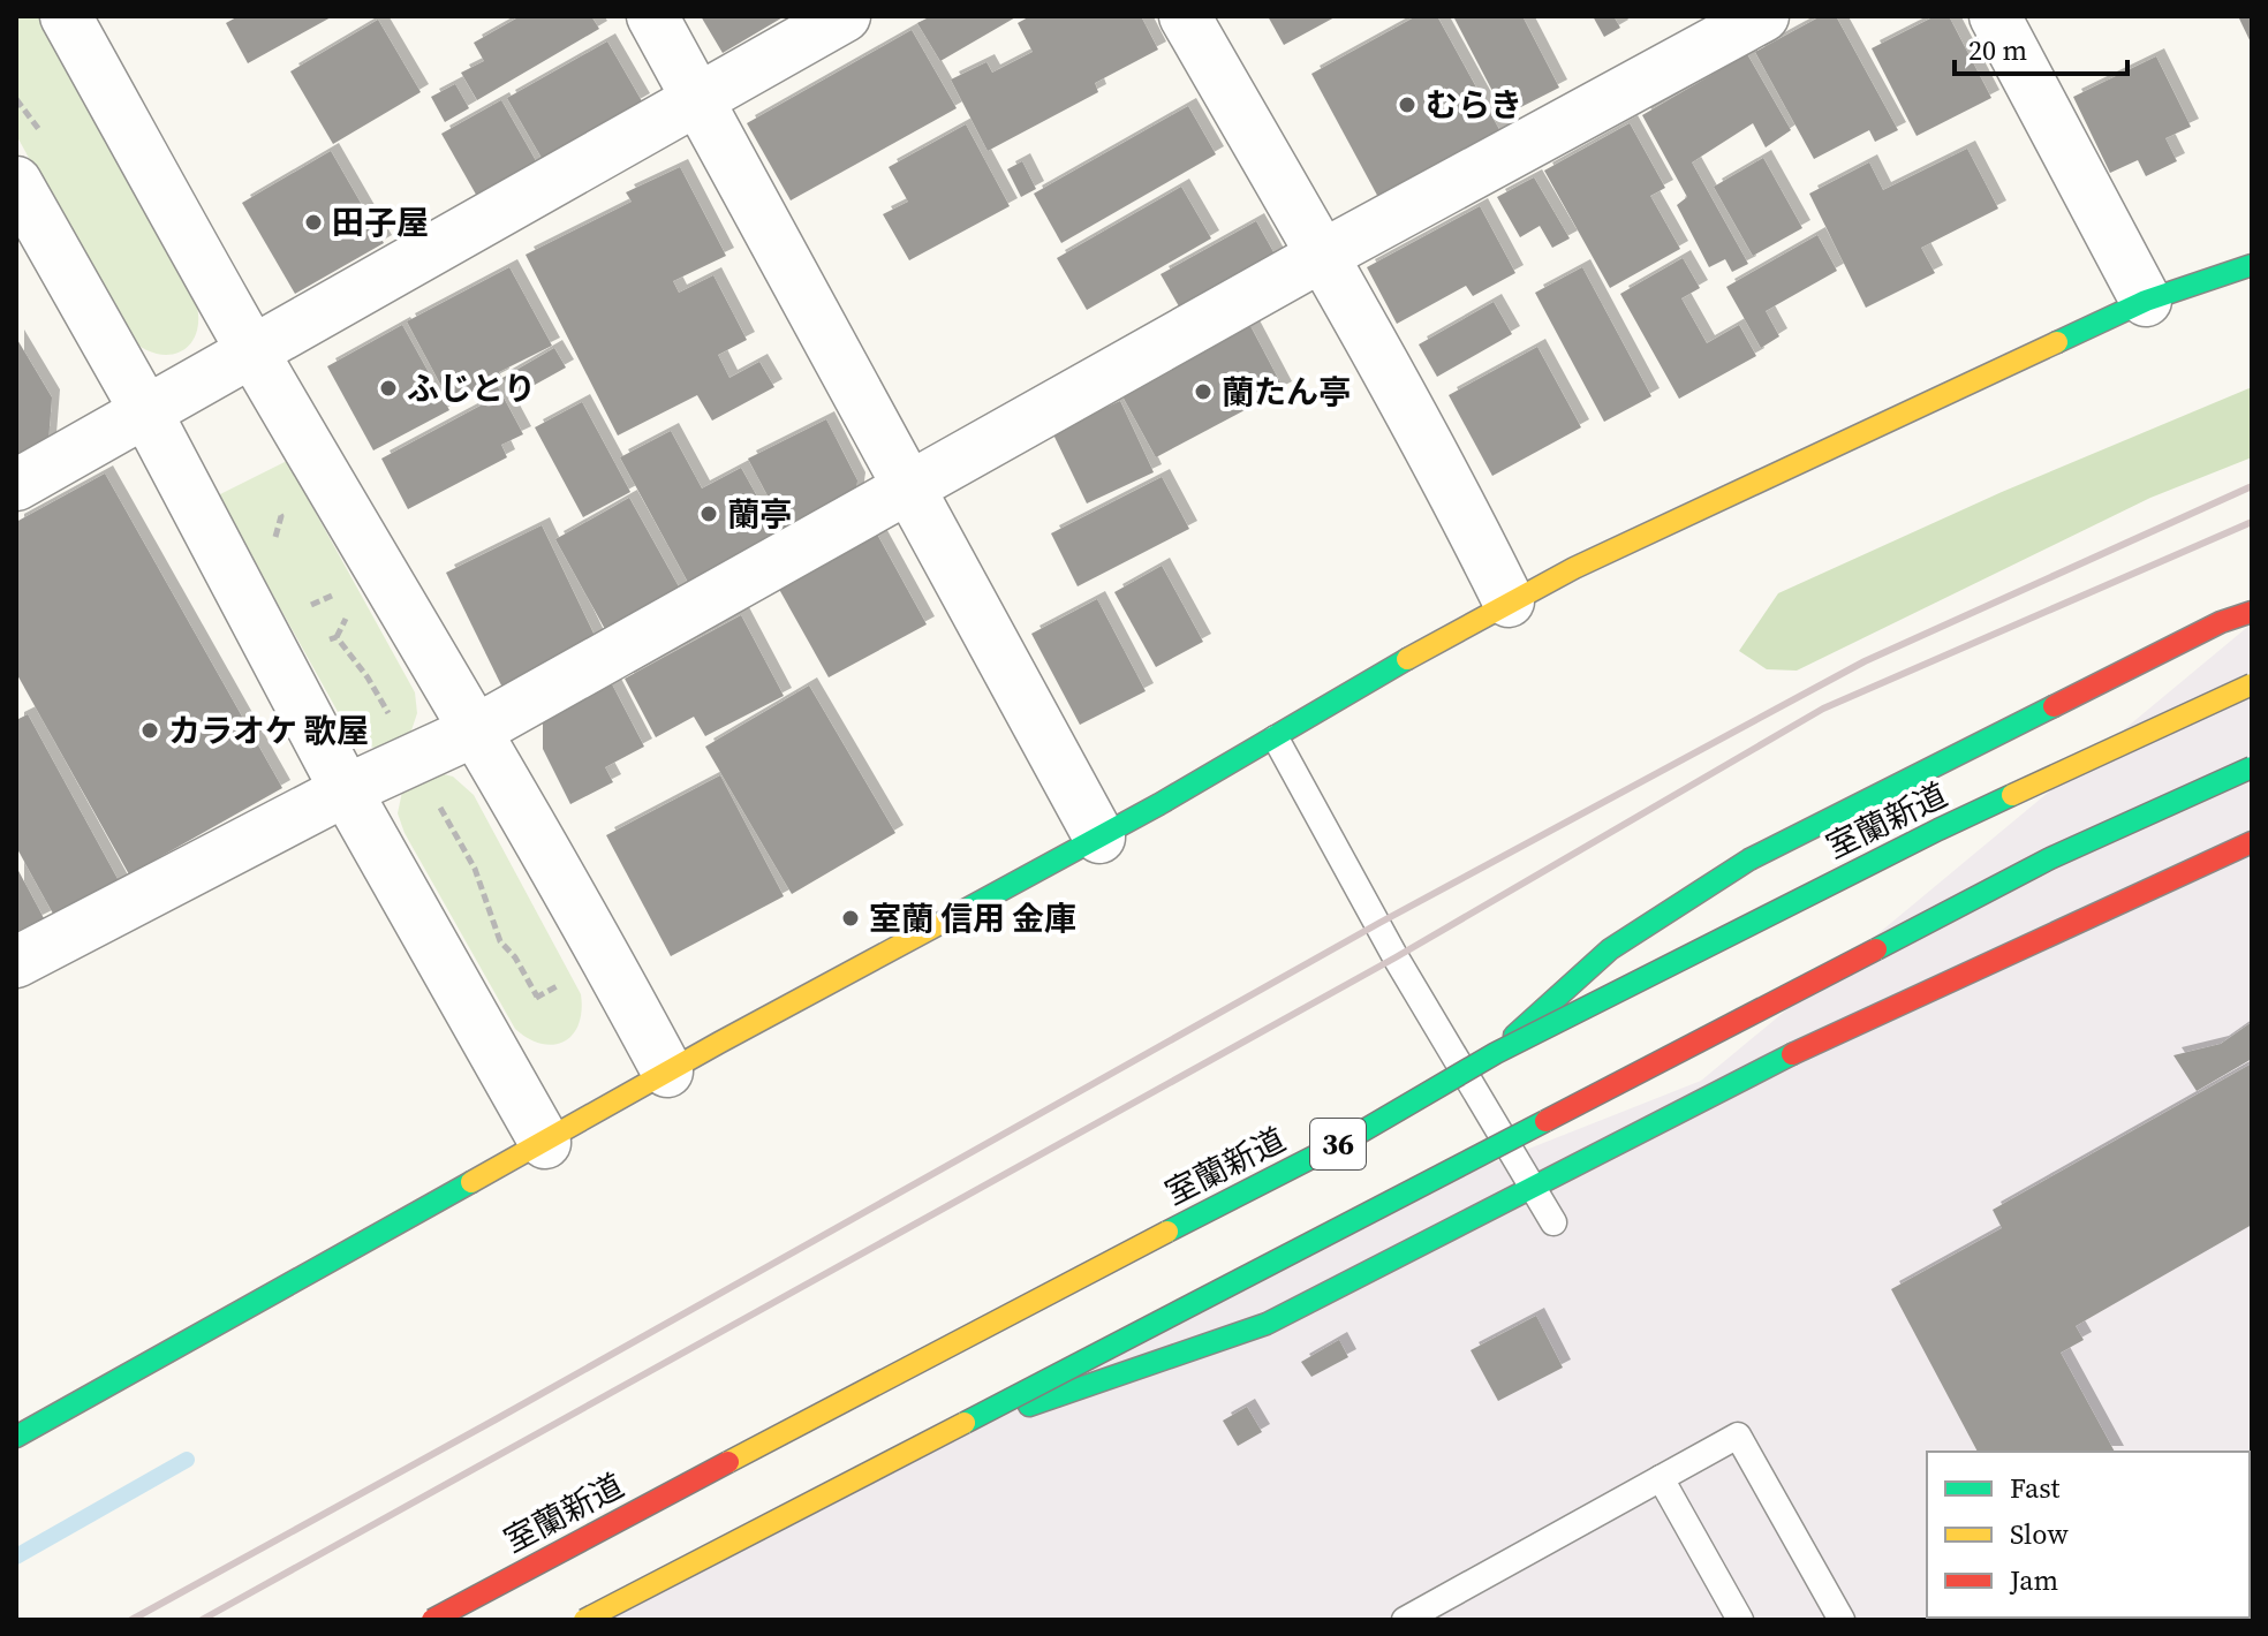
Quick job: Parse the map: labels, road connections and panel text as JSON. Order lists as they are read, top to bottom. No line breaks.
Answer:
{"streets":{"main road":["室蘭新道","36"]},"places":["むらき","田子屋","ふじとり","蘭たん亭","蘭亭","カラオケ 歌屋","室蘭 信用 金庫"],"legend":["Fast","Slow","Jam"],"scale_bar":"20 m"}
